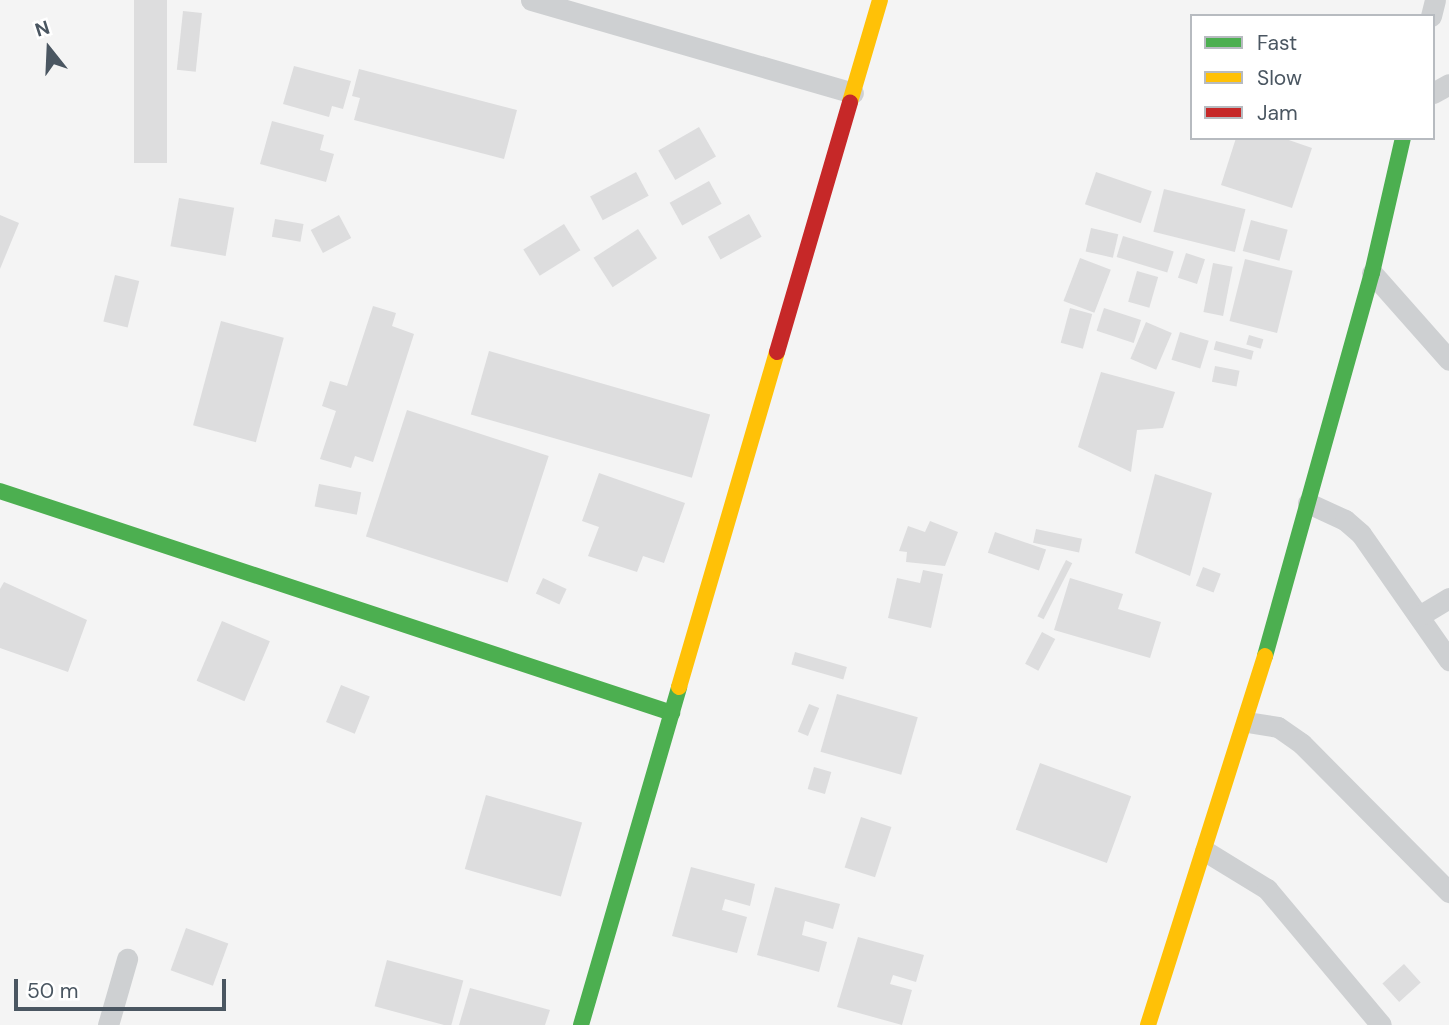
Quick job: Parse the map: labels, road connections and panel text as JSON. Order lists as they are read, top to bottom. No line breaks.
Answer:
{"legend":["Fast","Slow","Jam"],"scale_bar":"50 m","north":"top"}
